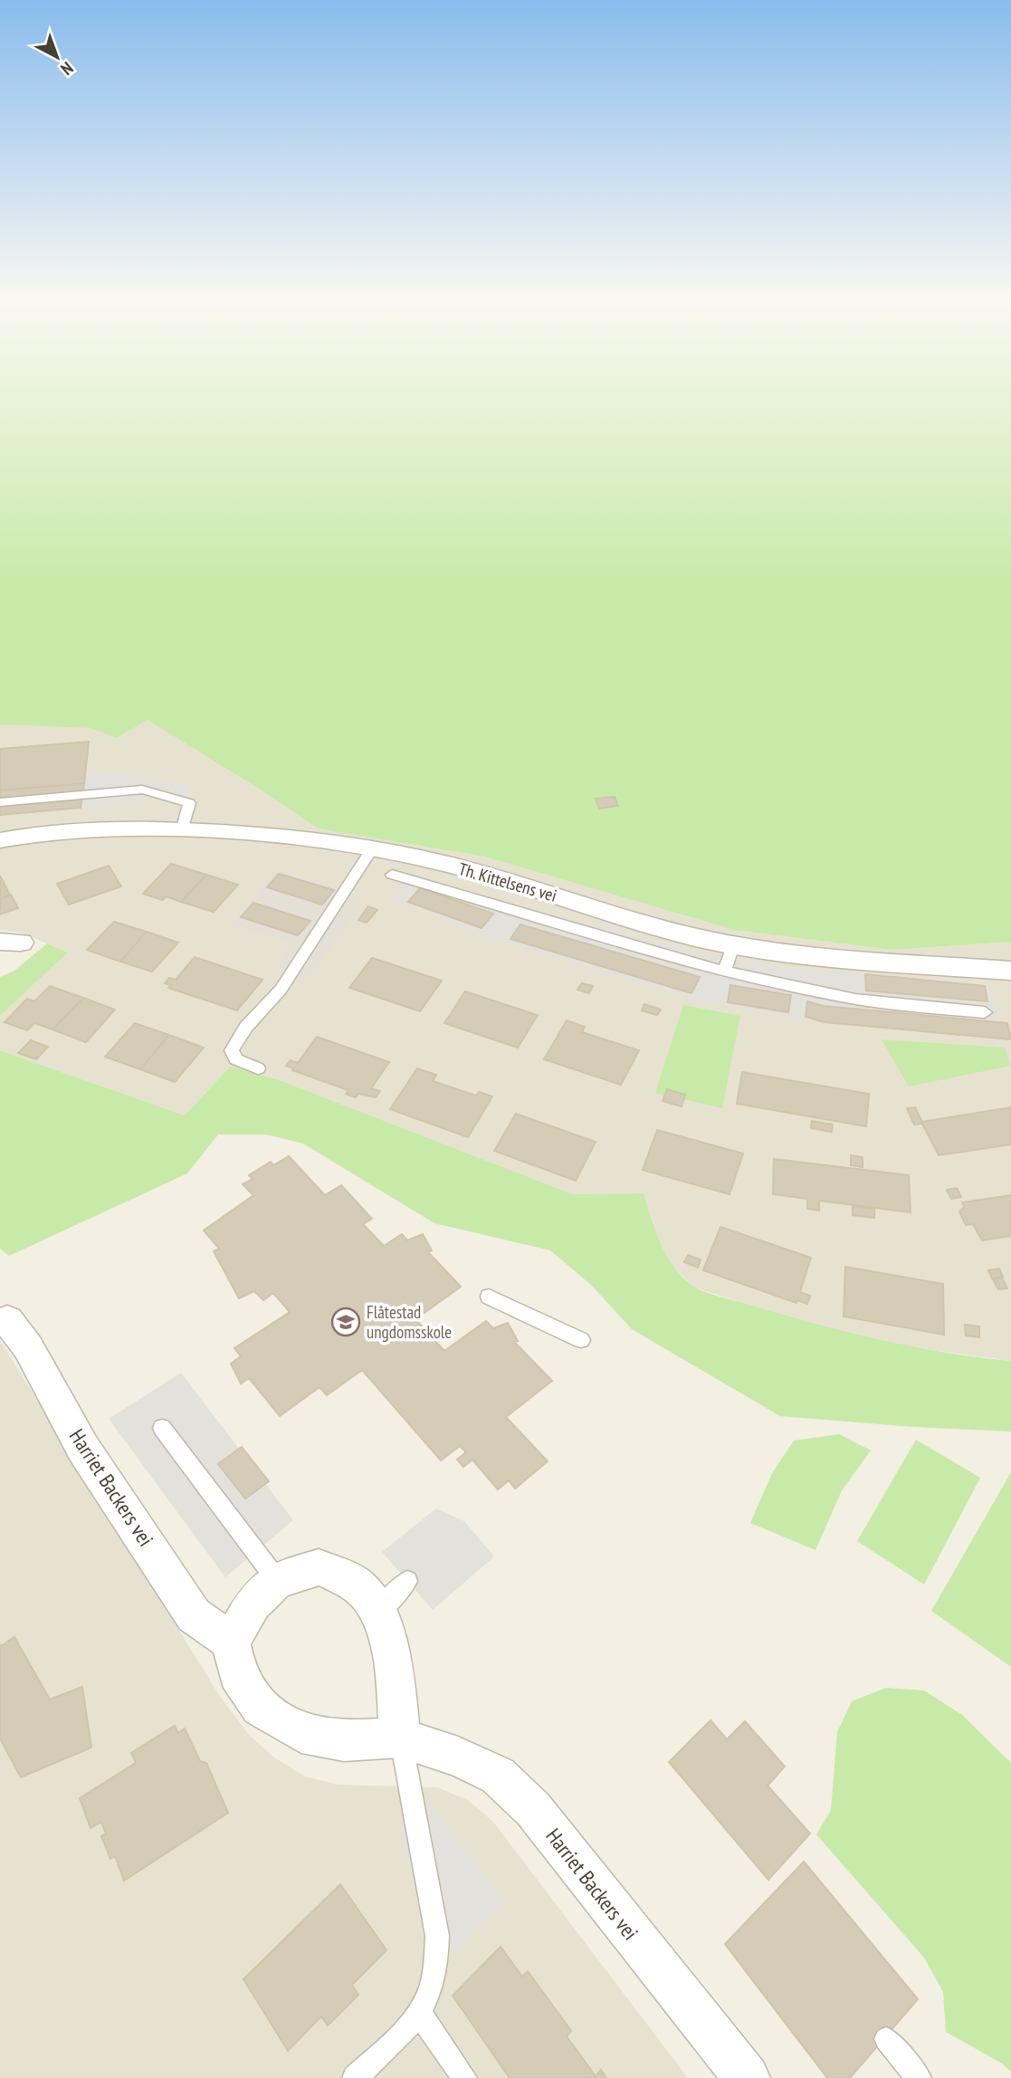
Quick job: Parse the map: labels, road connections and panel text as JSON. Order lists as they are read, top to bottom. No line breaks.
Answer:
{"streets":{"street":["Th. Kittelsens vei","Harriet Backers vei"]},"places":{"school or university":["Flåtestad ungdomsskole"]},"north":"bottom right"}
